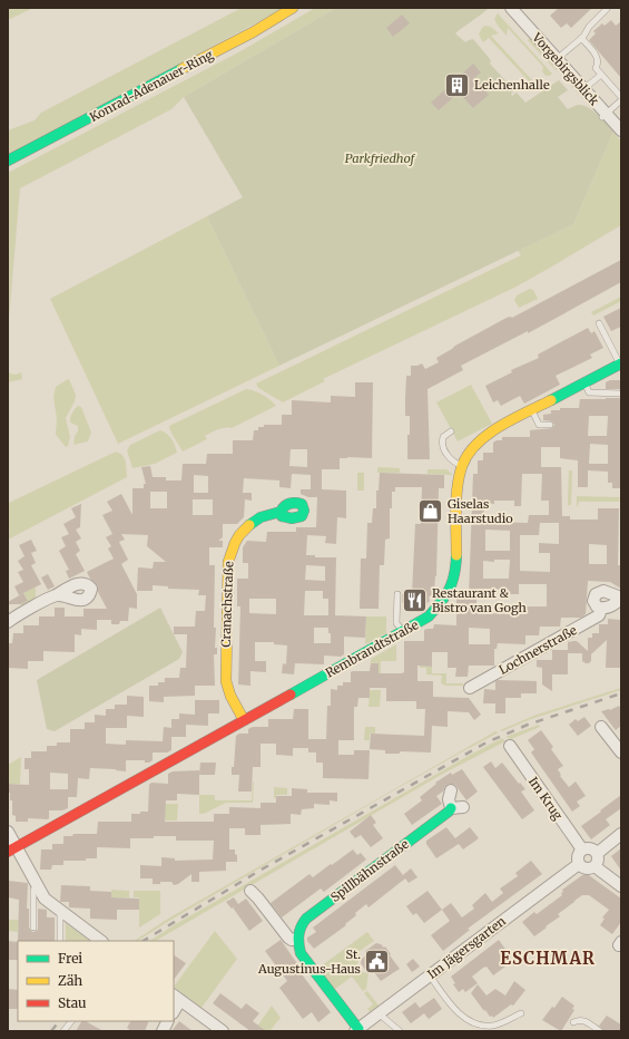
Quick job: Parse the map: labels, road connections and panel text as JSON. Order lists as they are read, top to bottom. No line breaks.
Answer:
{"streets":{"street":["Vorgebirgsblick","Konrad-Adenauer-Ring","Cranachstraße","Rembrandtstraße","Lochnerstraße","Im Krug","Spillbähnstraße","Im Jägersgarten"]},"crossings":[["Cranachstraße","Rembrandtstraße"],["Im Krug","Im Jägersgarten"]],"districts":["ESCHMAR"],"parks":["Parkfriedhof"],"places":{"building":["Leichenhalle"],"shop":["Giselas Haarstudio"],"restaurant":["Restaurant & Bistro van Gogh"],"public building":["St. Augustinus-Haus"]},"legend":["Frei","Zäh","Stau"]}
